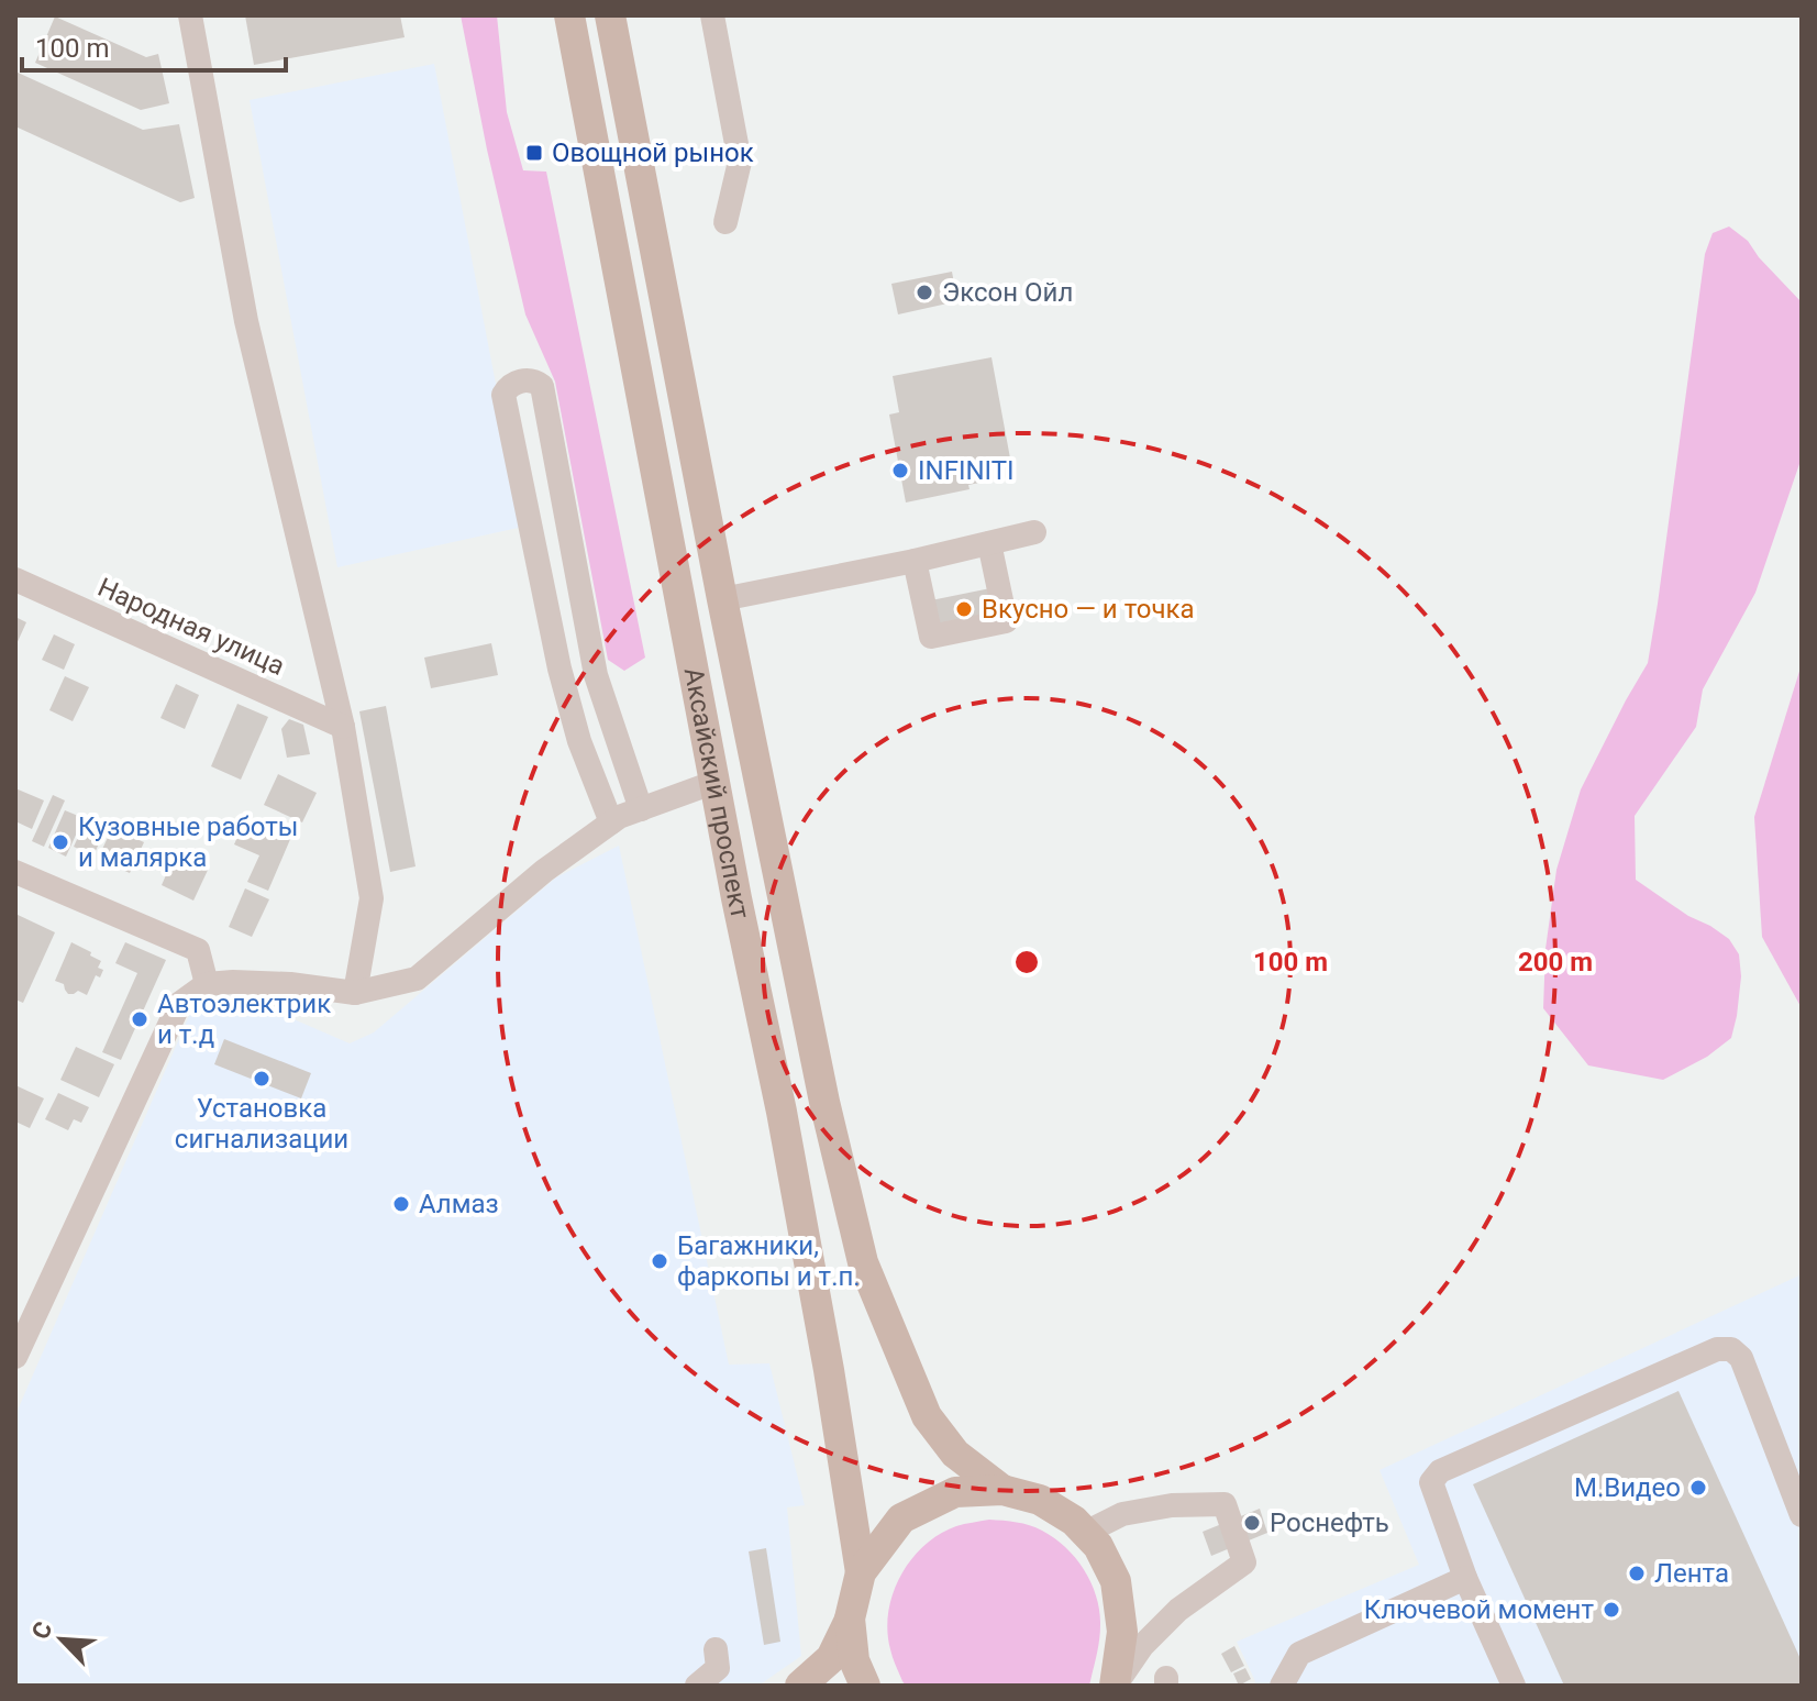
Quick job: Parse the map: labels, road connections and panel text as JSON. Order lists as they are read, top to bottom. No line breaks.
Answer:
{"streets":{"main road":["Аксайский проспект"],"street":["Народная улица"]},"places":{"transit":["Овощной рынок"],"other":["Эксон Ойл","INFINITI","Вкусно — и точка","Кузовные работы и малярка","Автоэлектрик и т.д","Установка сигнализации","Алмаз","Багажники, фаркопы и т.п.","М.Видео","Роснефть","Лента","Ключевой момент"]},"scale_bar":"100 m","north":"top left","rings":["100 m","200 m"]}
